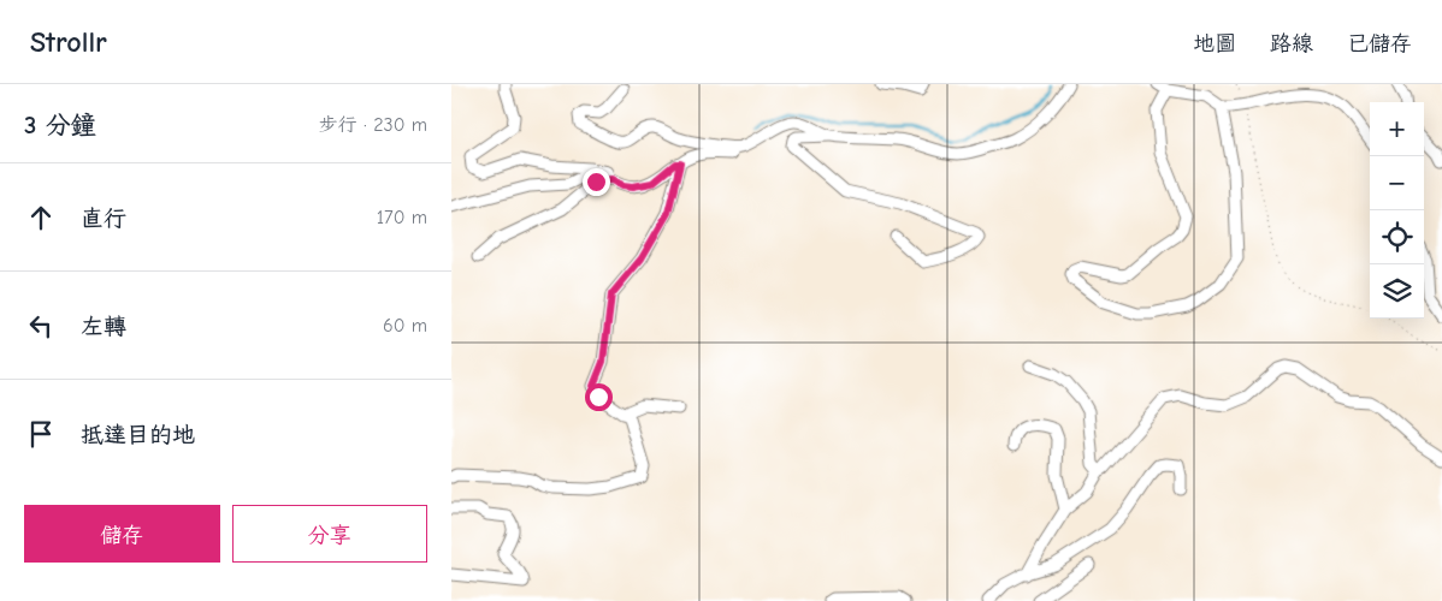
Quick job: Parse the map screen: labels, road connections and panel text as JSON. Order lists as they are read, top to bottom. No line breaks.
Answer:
{"page":{"header":"Strollr","nav":["地圖","路線","已儲存"],"heading":["3 分鐘","步行 · 230 m"],"map_buttons":["+","−"],"list":[["直行","170 m"],["左轉","60 m"],"抵達目的地"],"buttons":["儲存","分享"]}}
